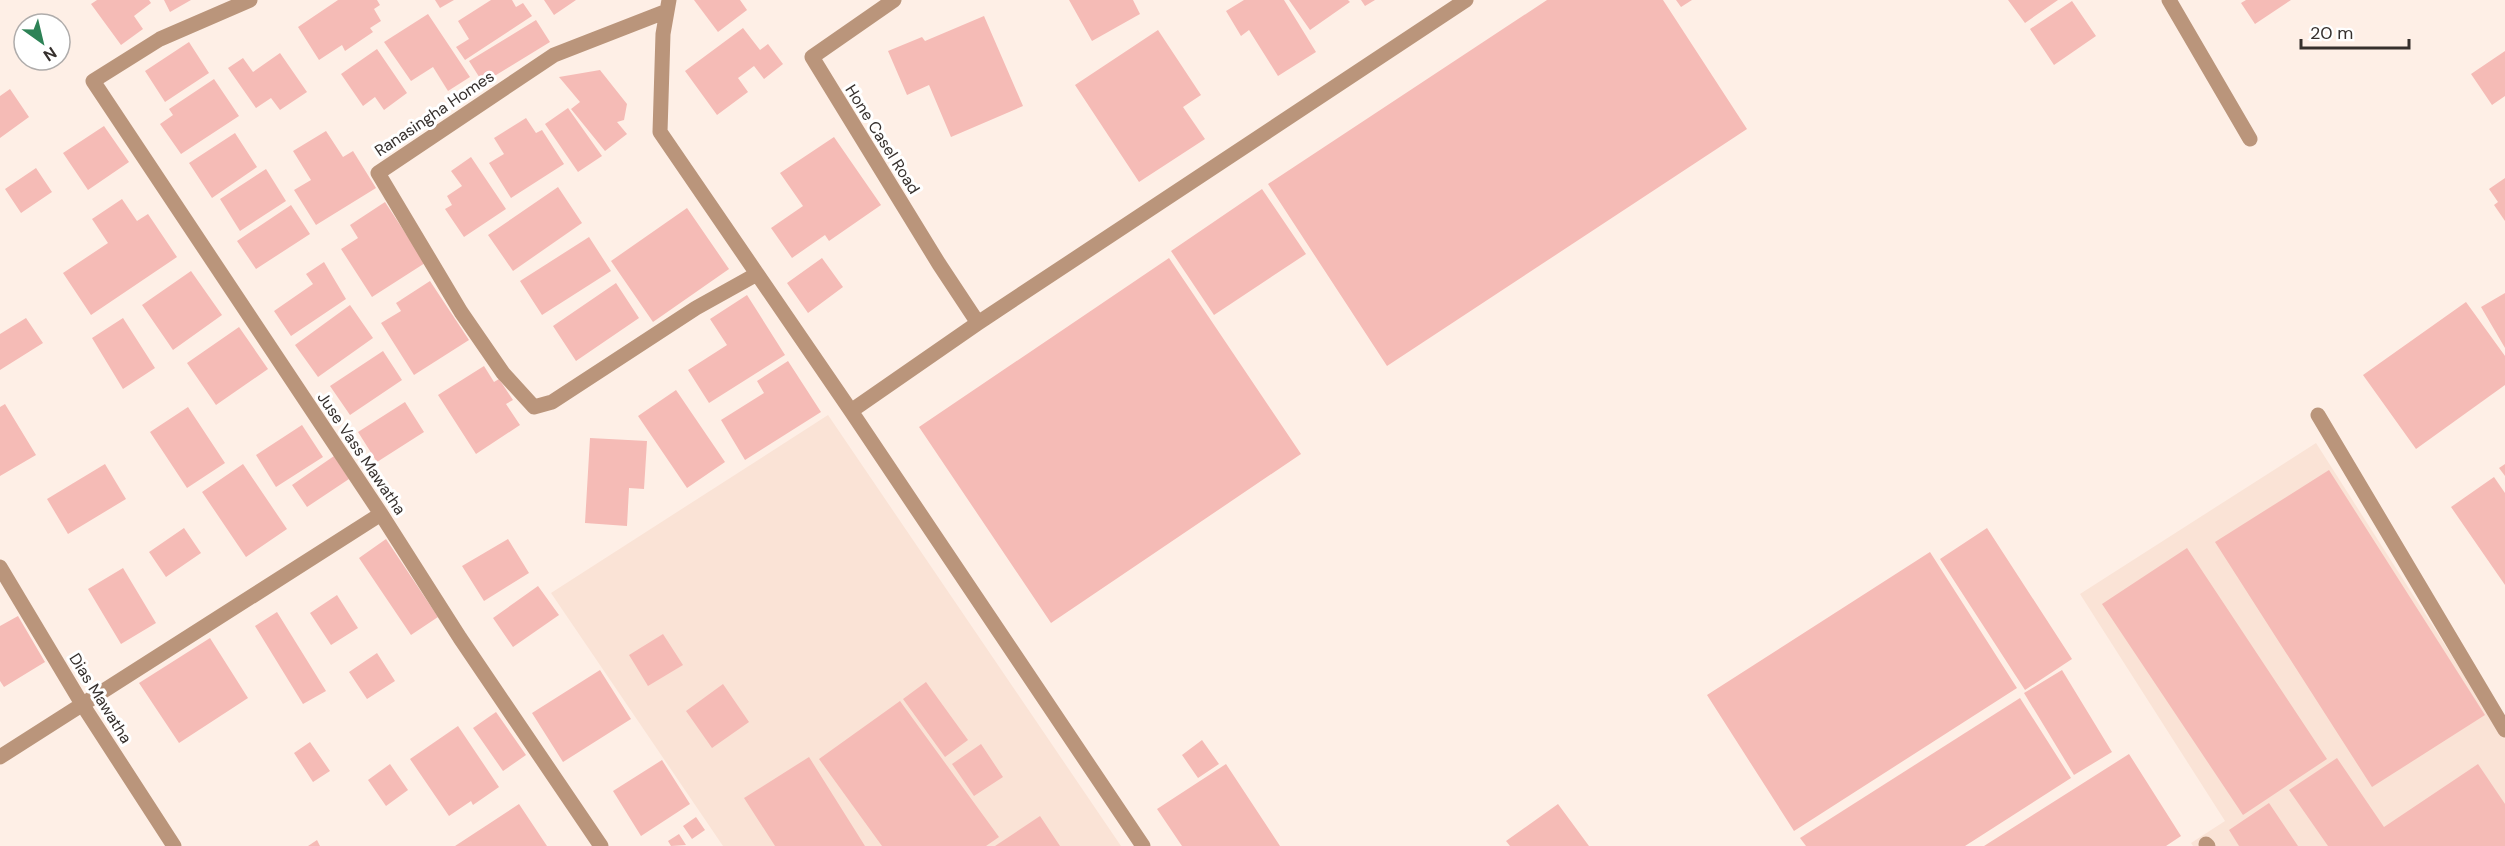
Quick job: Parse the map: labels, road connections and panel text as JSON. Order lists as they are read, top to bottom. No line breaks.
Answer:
{"streets":{"street":["Ranasingha Homes","Hone Casel Road","Juse Vass Mawatha","Dias Mawatha"]},"scale_bar":"20 m","north":"bottom right"}
